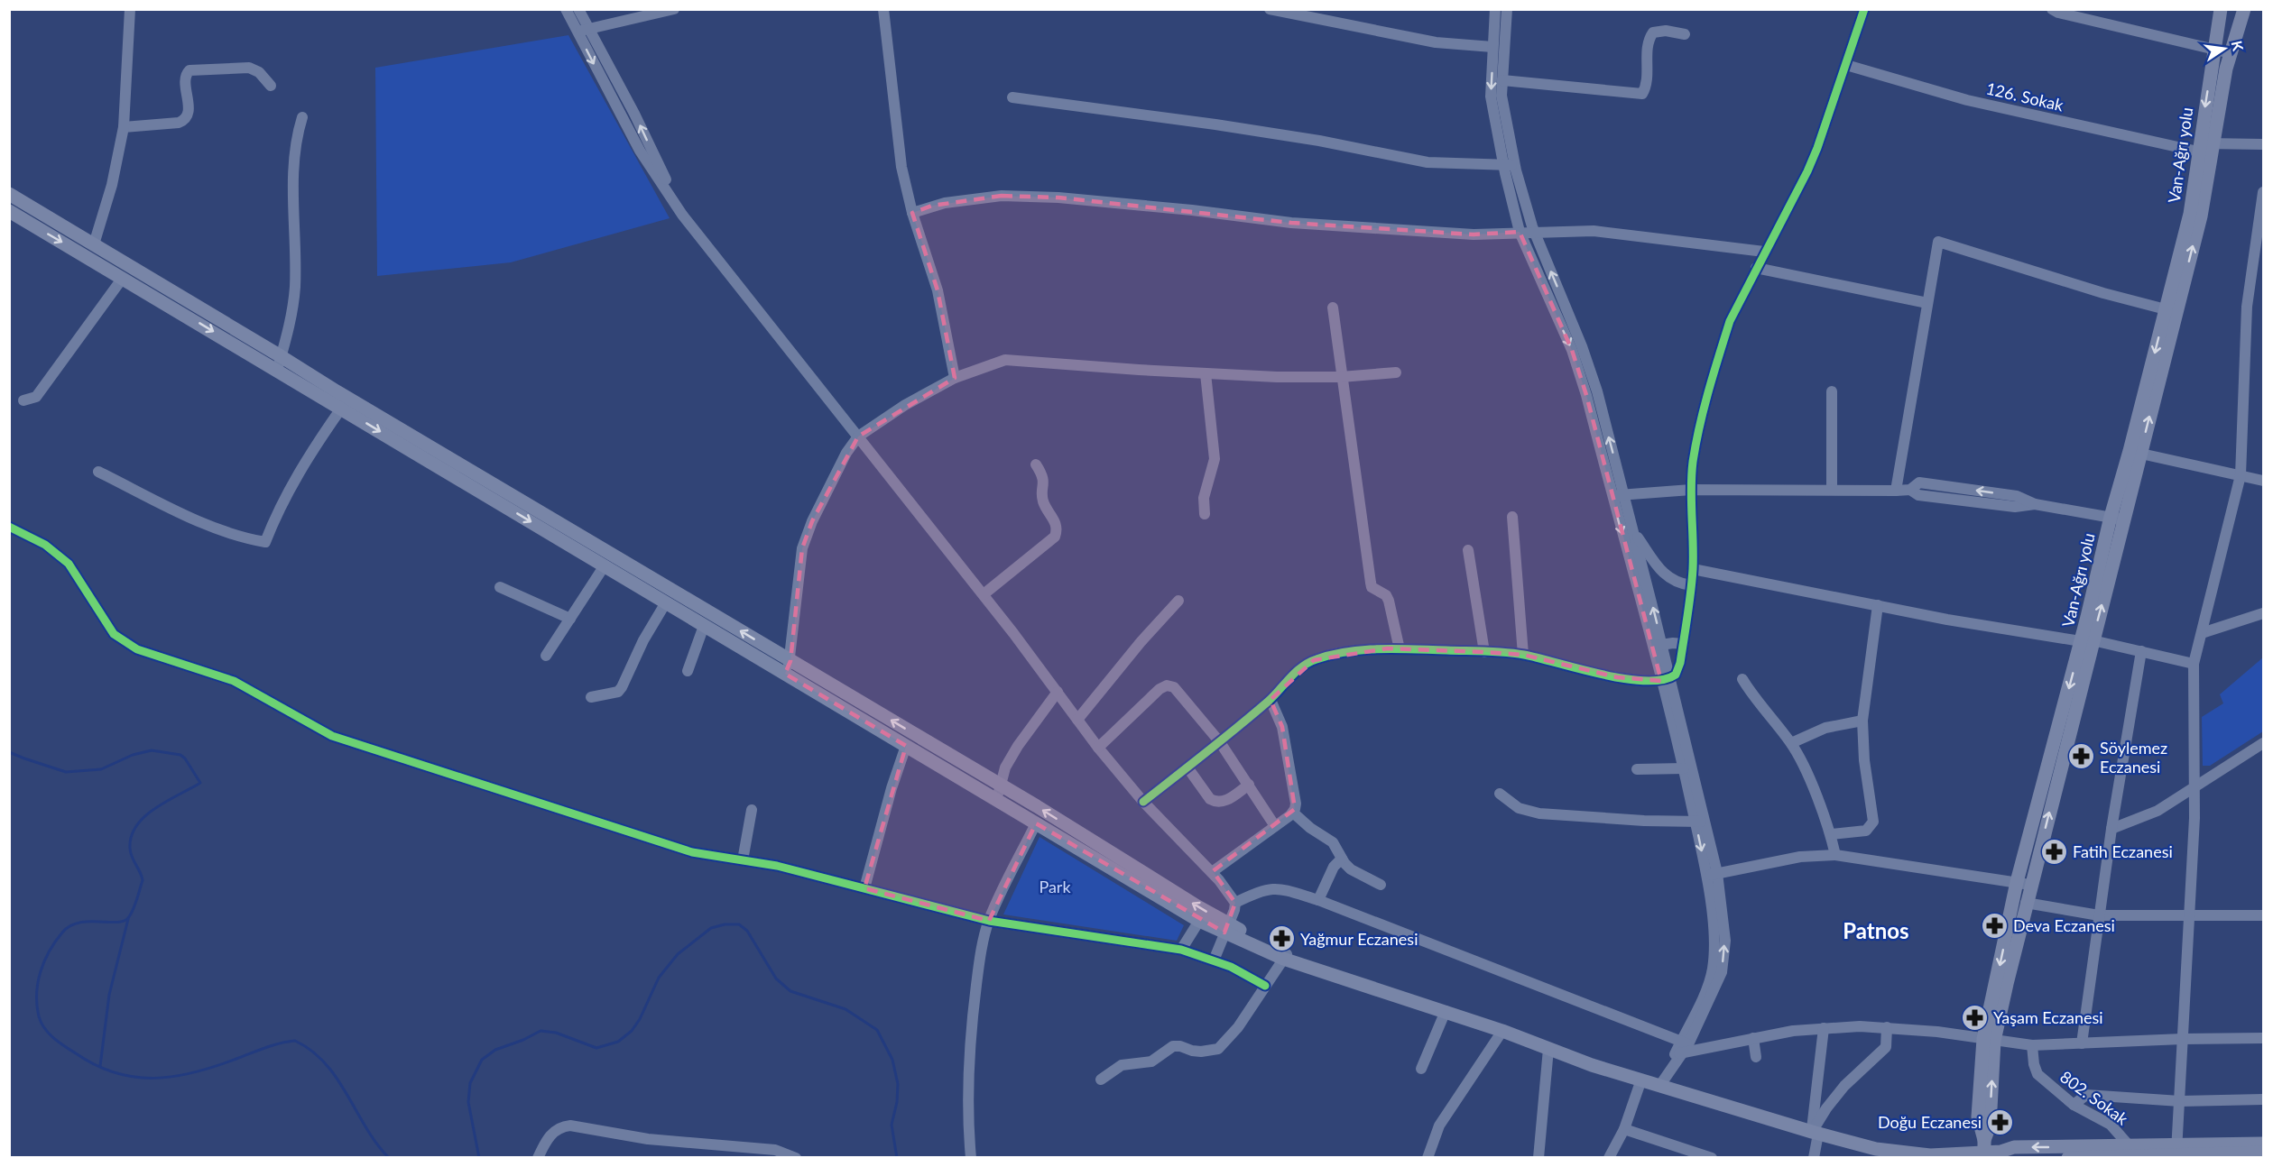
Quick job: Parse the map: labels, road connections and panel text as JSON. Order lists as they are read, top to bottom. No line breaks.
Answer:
{"streets":{"main road":["Van-Ağrı yolu"],"street":["126. Sokak","802. Sokak"]},"crossings":[["126. Sokak","Van-Ağrı yolu"]],"districts":["Patnos"],"parks":["Park"],"places":{"pharmacy":["Söylemez Eczanesi","Fatih Eczanesi","Deva Eczanesi","Yağmur Eczanesi","Yaşam Eczanesi","Doğu Eczanesi"]},"north":"right"}
